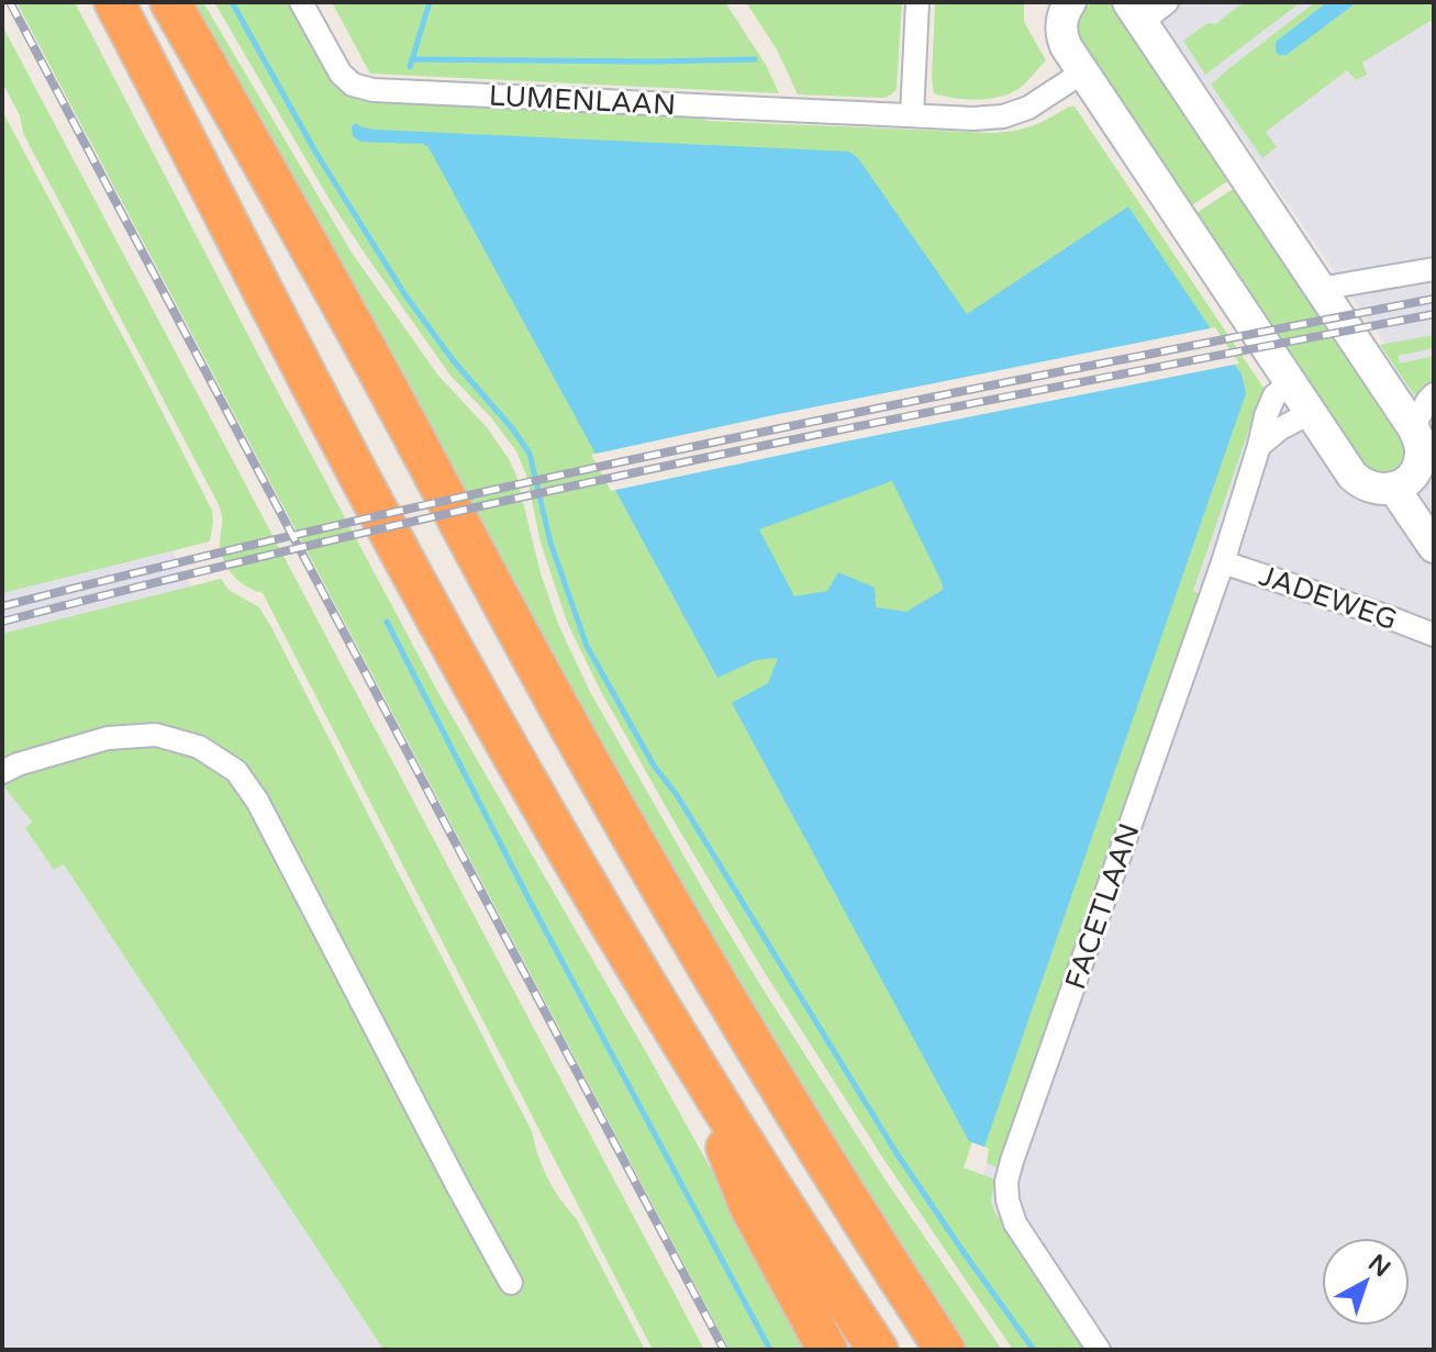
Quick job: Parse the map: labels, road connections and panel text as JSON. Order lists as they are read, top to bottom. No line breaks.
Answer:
{"streets":{"street":["LUMENLAAN","JADEWEG","FACETLAAN"]},"crossings":[["JADEWEG","FACETLAAN"]],"north":"top right"}
